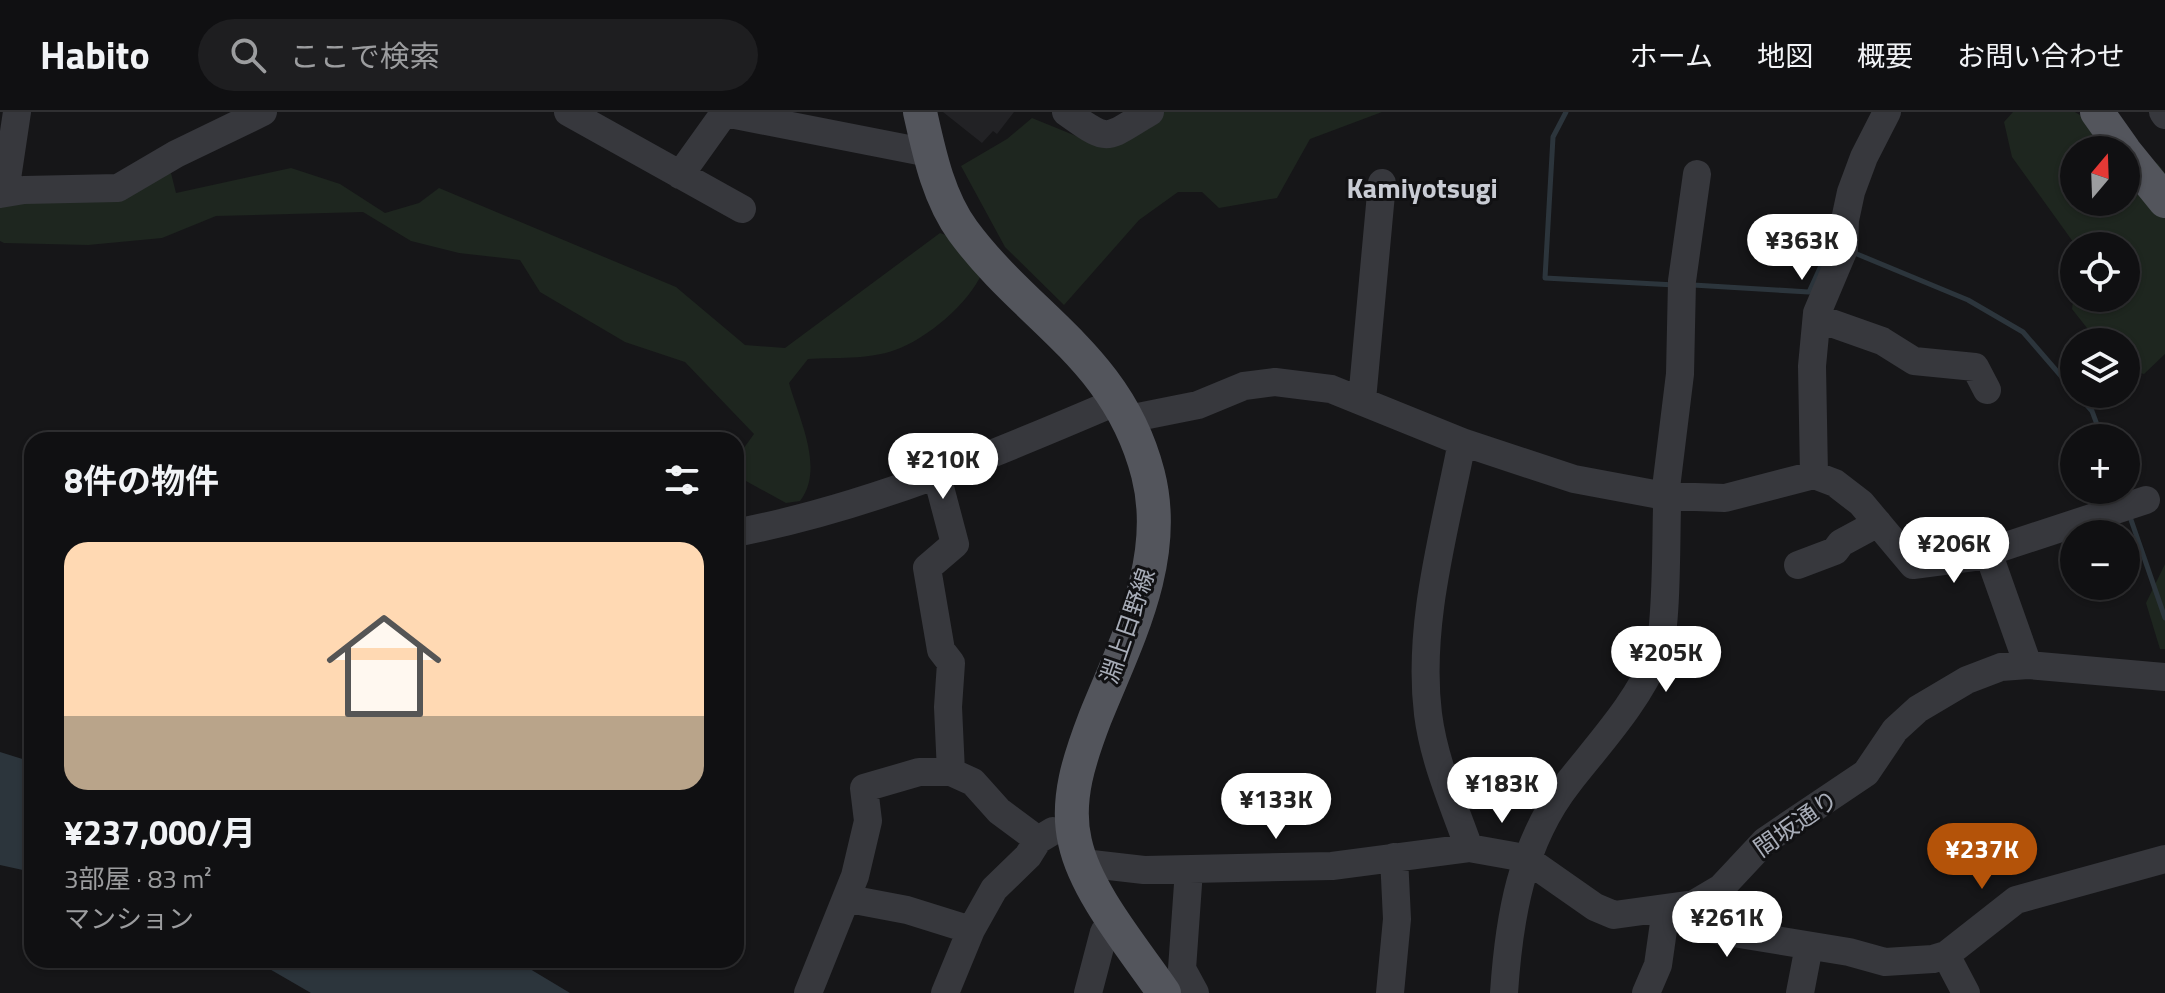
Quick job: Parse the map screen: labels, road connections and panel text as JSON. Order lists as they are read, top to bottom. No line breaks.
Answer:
{"streets":{"main road":["淵上日野線"],"street":["間坂通り"]},"crossings":[["淵上日野線","間坂通り"]],"districts":["Kamiyotsugi"],"north":"top","page":{"header":"Habito","search":"ここで検索","nav":["ホーム","地図","概要","お問い合わせ"],"map_buttons":["+","−"],"price":["¥363K","¥210K","¥206K","¥205K","¥183K","¥133K","¥237K","¥261K"],"heading":"8件の物件","list":[{"name":"¥237,000/月","note":"3部屋 · 83 m² · マンション"}]}}
